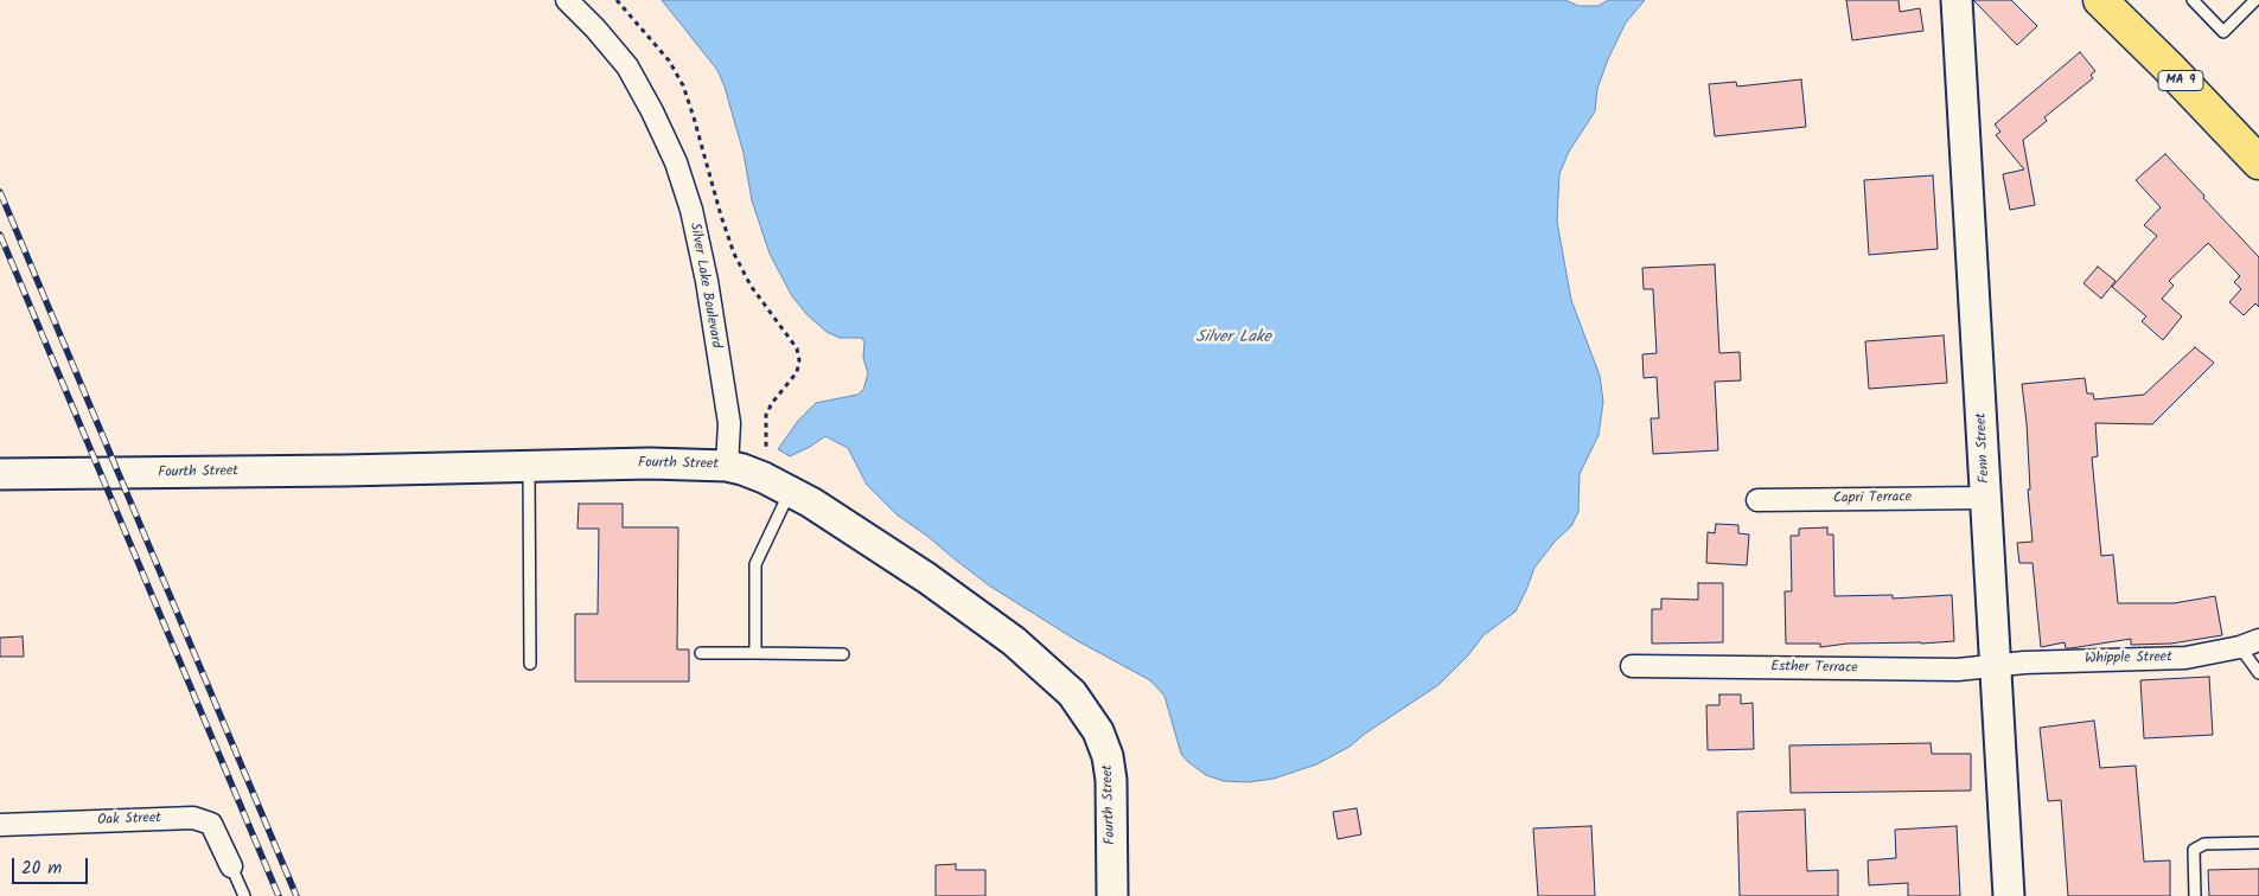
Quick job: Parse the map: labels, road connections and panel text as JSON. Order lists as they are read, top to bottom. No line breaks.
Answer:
{"streets":{"highway":["MA 9"],"street":["Silver Lake Boulevard","Fenn Street","Fourth Street","Capri Terrace","Whipple Street","Esther Terrace","Oak Street"]},"crossings":[["Silver Lake Boulevard","Fourth Street"],["Fenn Street","Capri Terrace"],["Fenn Street","Whipple Street"],["Fenn Street","Esther Terrace"],["Whipple Street","Esther Terrace"]],"water":["Silver Lake"],"scale_bar":"20 m"}
